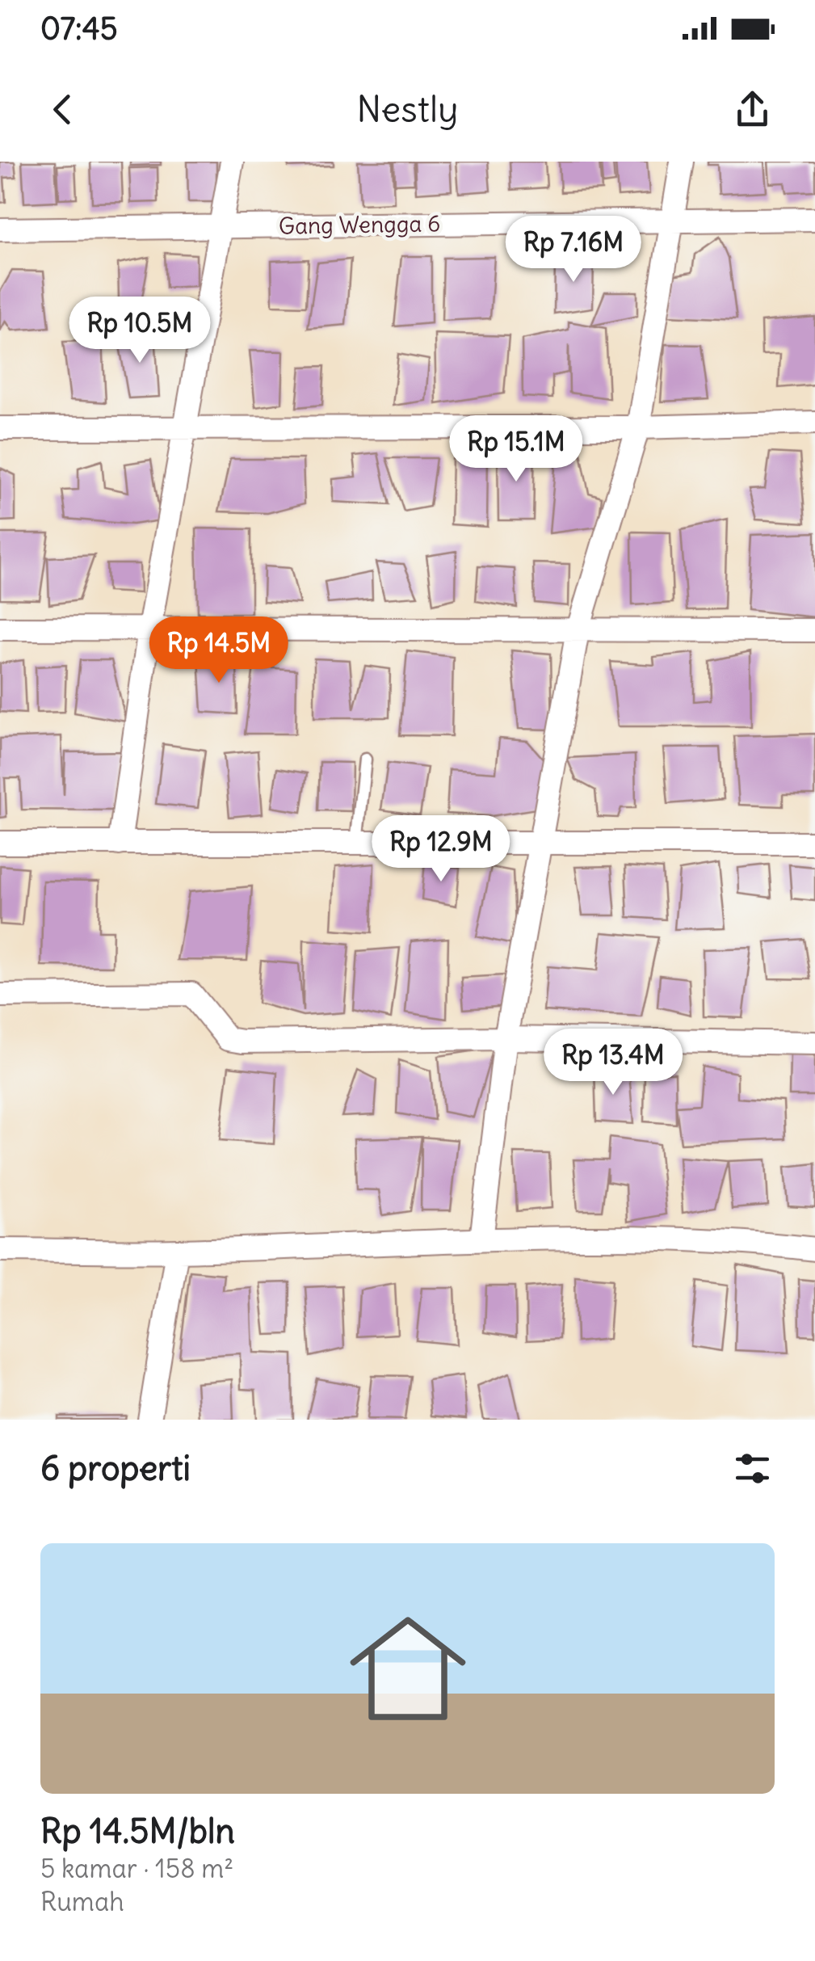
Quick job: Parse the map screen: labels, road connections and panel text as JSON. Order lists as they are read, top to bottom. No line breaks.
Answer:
{"streets":{"street":["Gang Wengga 6"]},"page":{"status":"07:45","header":"Nestly","price":["Rp 7.16M","Rp 10.5M","Rp 15.1M","Rp 14.5M","Rp 12.9M","Rp 13.4M"],"heading":"6 properti","list":[{"name":"Rp 14.5M/bln","note":"5 kamar · 158 m² · Rumah"}]}}
